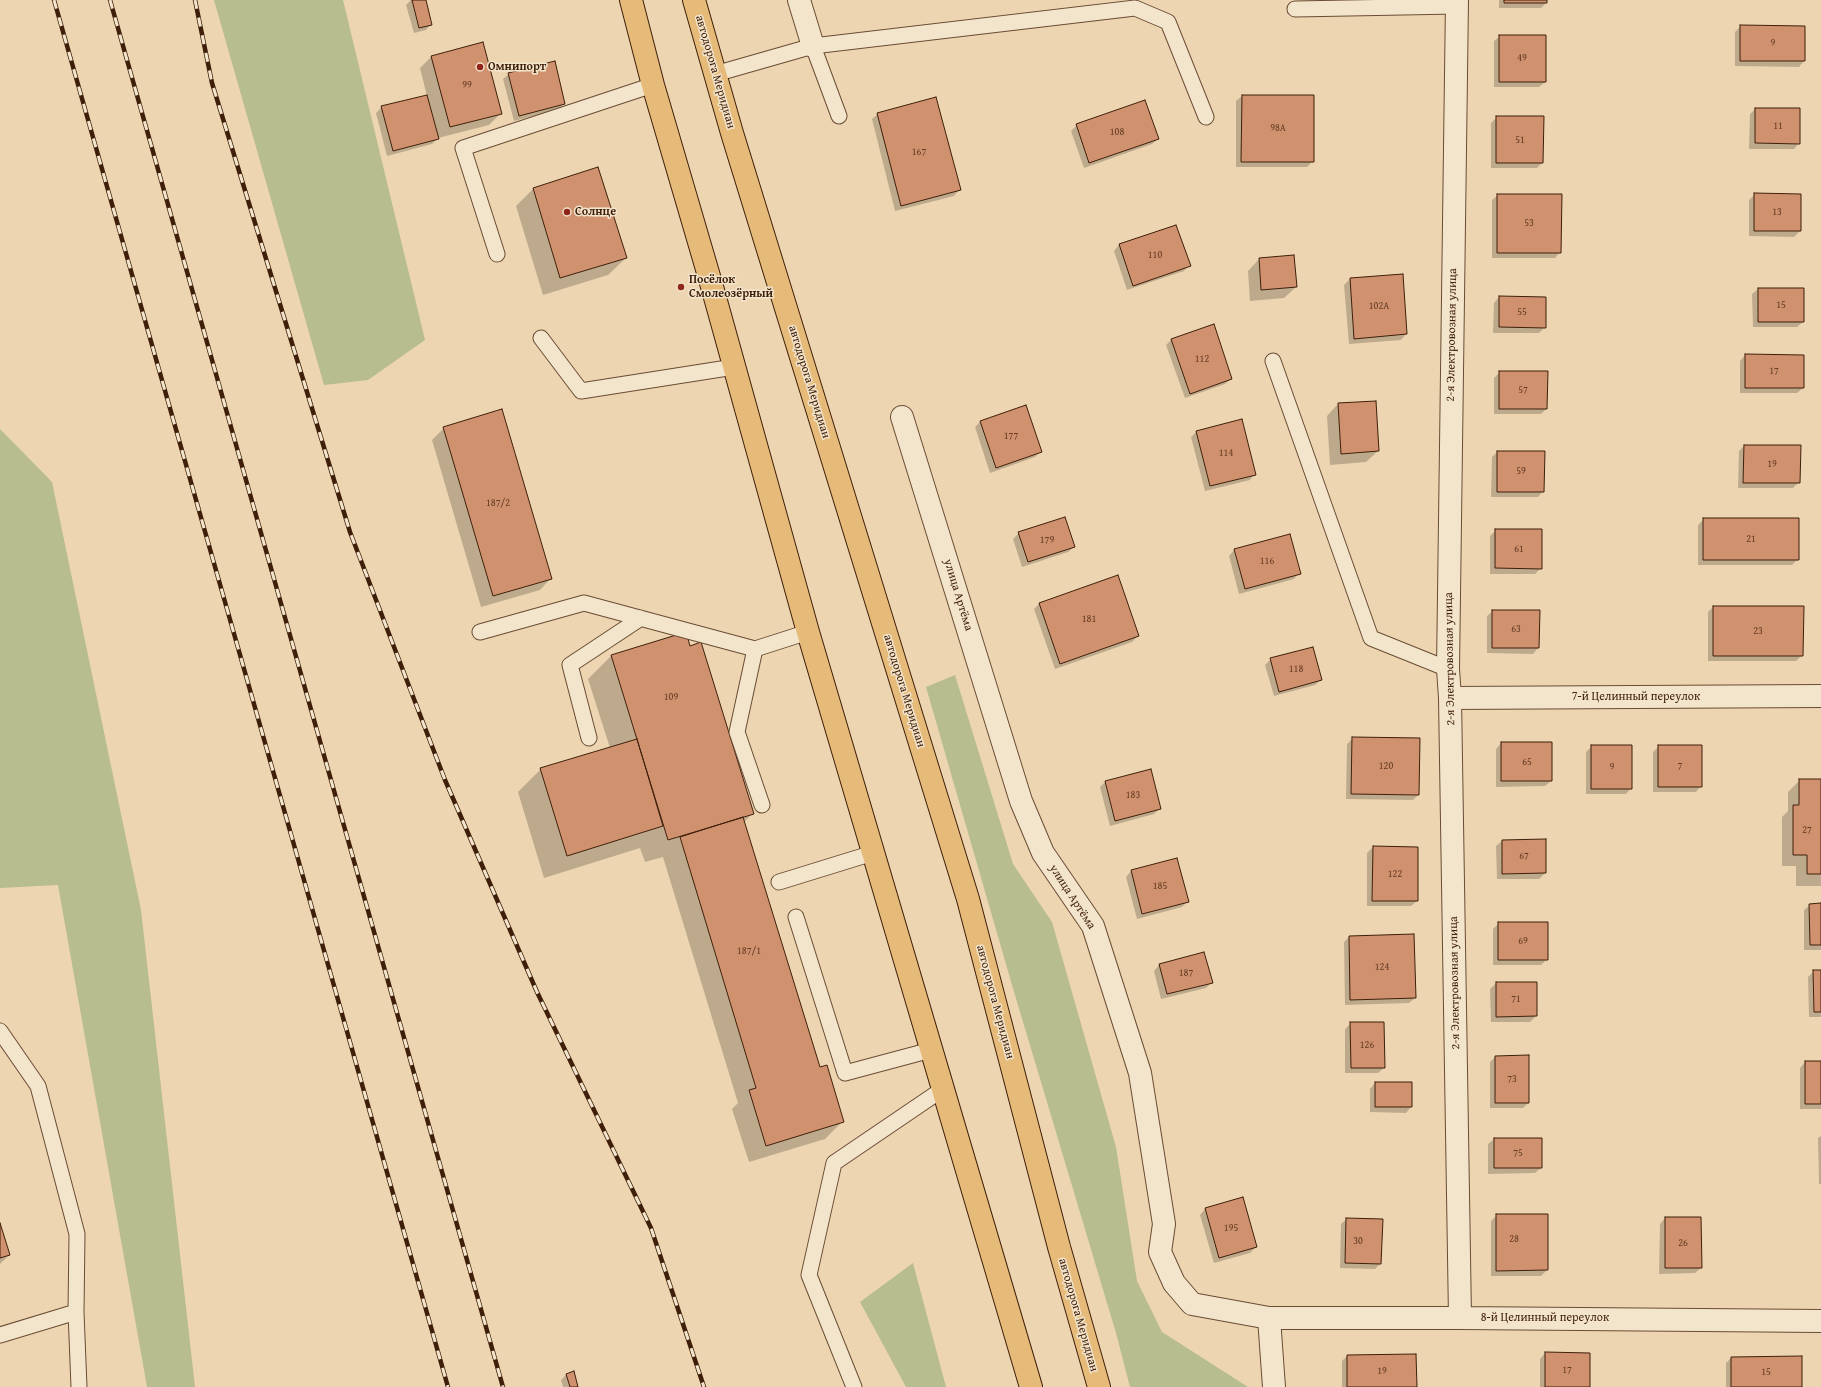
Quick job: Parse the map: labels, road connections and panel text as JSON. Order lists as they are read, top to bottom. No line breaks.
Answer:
{"streets":{"main road":["автодорога Меридиан"],"street":["2-я Электровозная улица","улица Артёма","7-й Целинный переулок","8-й Целинный переулок"]},"crossings":[["2-я Электровозная улица","7-й Целинный переулок"],["2-я Электровозная улица","8-й Целинный переулок"],["улица Артёма","8-й Целинный переулок"]],"places":["Омнипорт","Солнце","Посёлок Смолеозёрный"],"house_numbers":["9","49","99","11","98А","108","51","167","13","53","110","15","102А","55","112","17","57","177","114","19","59","187/2","21","179","61","116","181","63","23","118","109","65","120","7","9","183","27","67","122","185","69","187/1","124","187","71","126","73","75","195","28","30","26","17","19","15"]}
